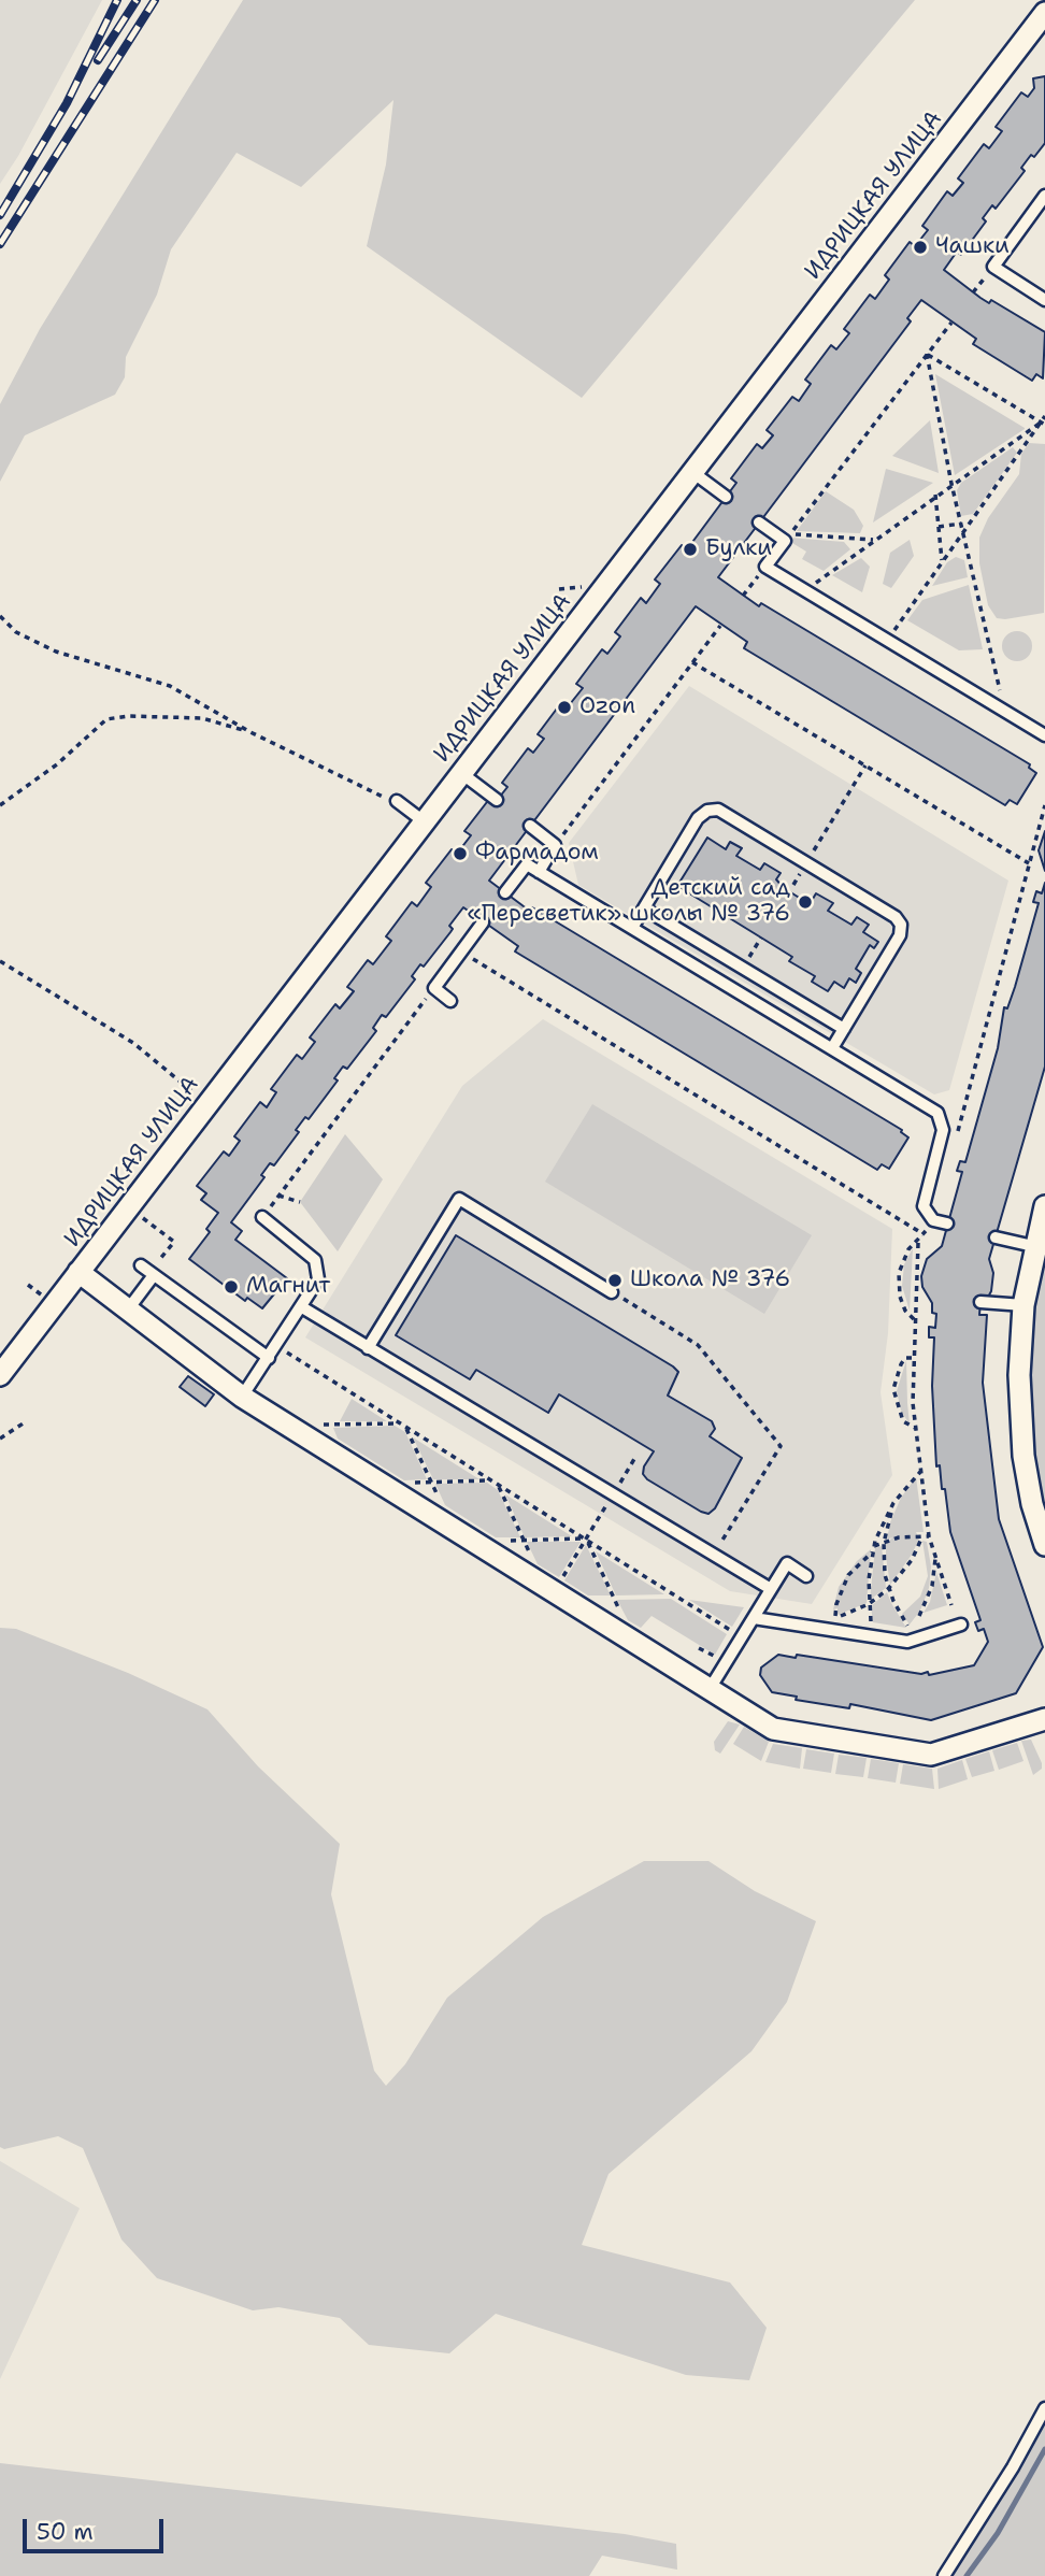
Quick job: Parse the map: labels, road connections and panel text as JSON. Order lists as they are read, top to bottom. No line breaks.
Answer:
{"streets":{"street":["ИДРИЦКАЯ УЛИЦА"]},"places":["Чашки","Булки","Ozon","Фармадом","Детский сад «Пересветик» школы № 376","Школа № 376","Магнит"],"scale_bar":"50 m"}
